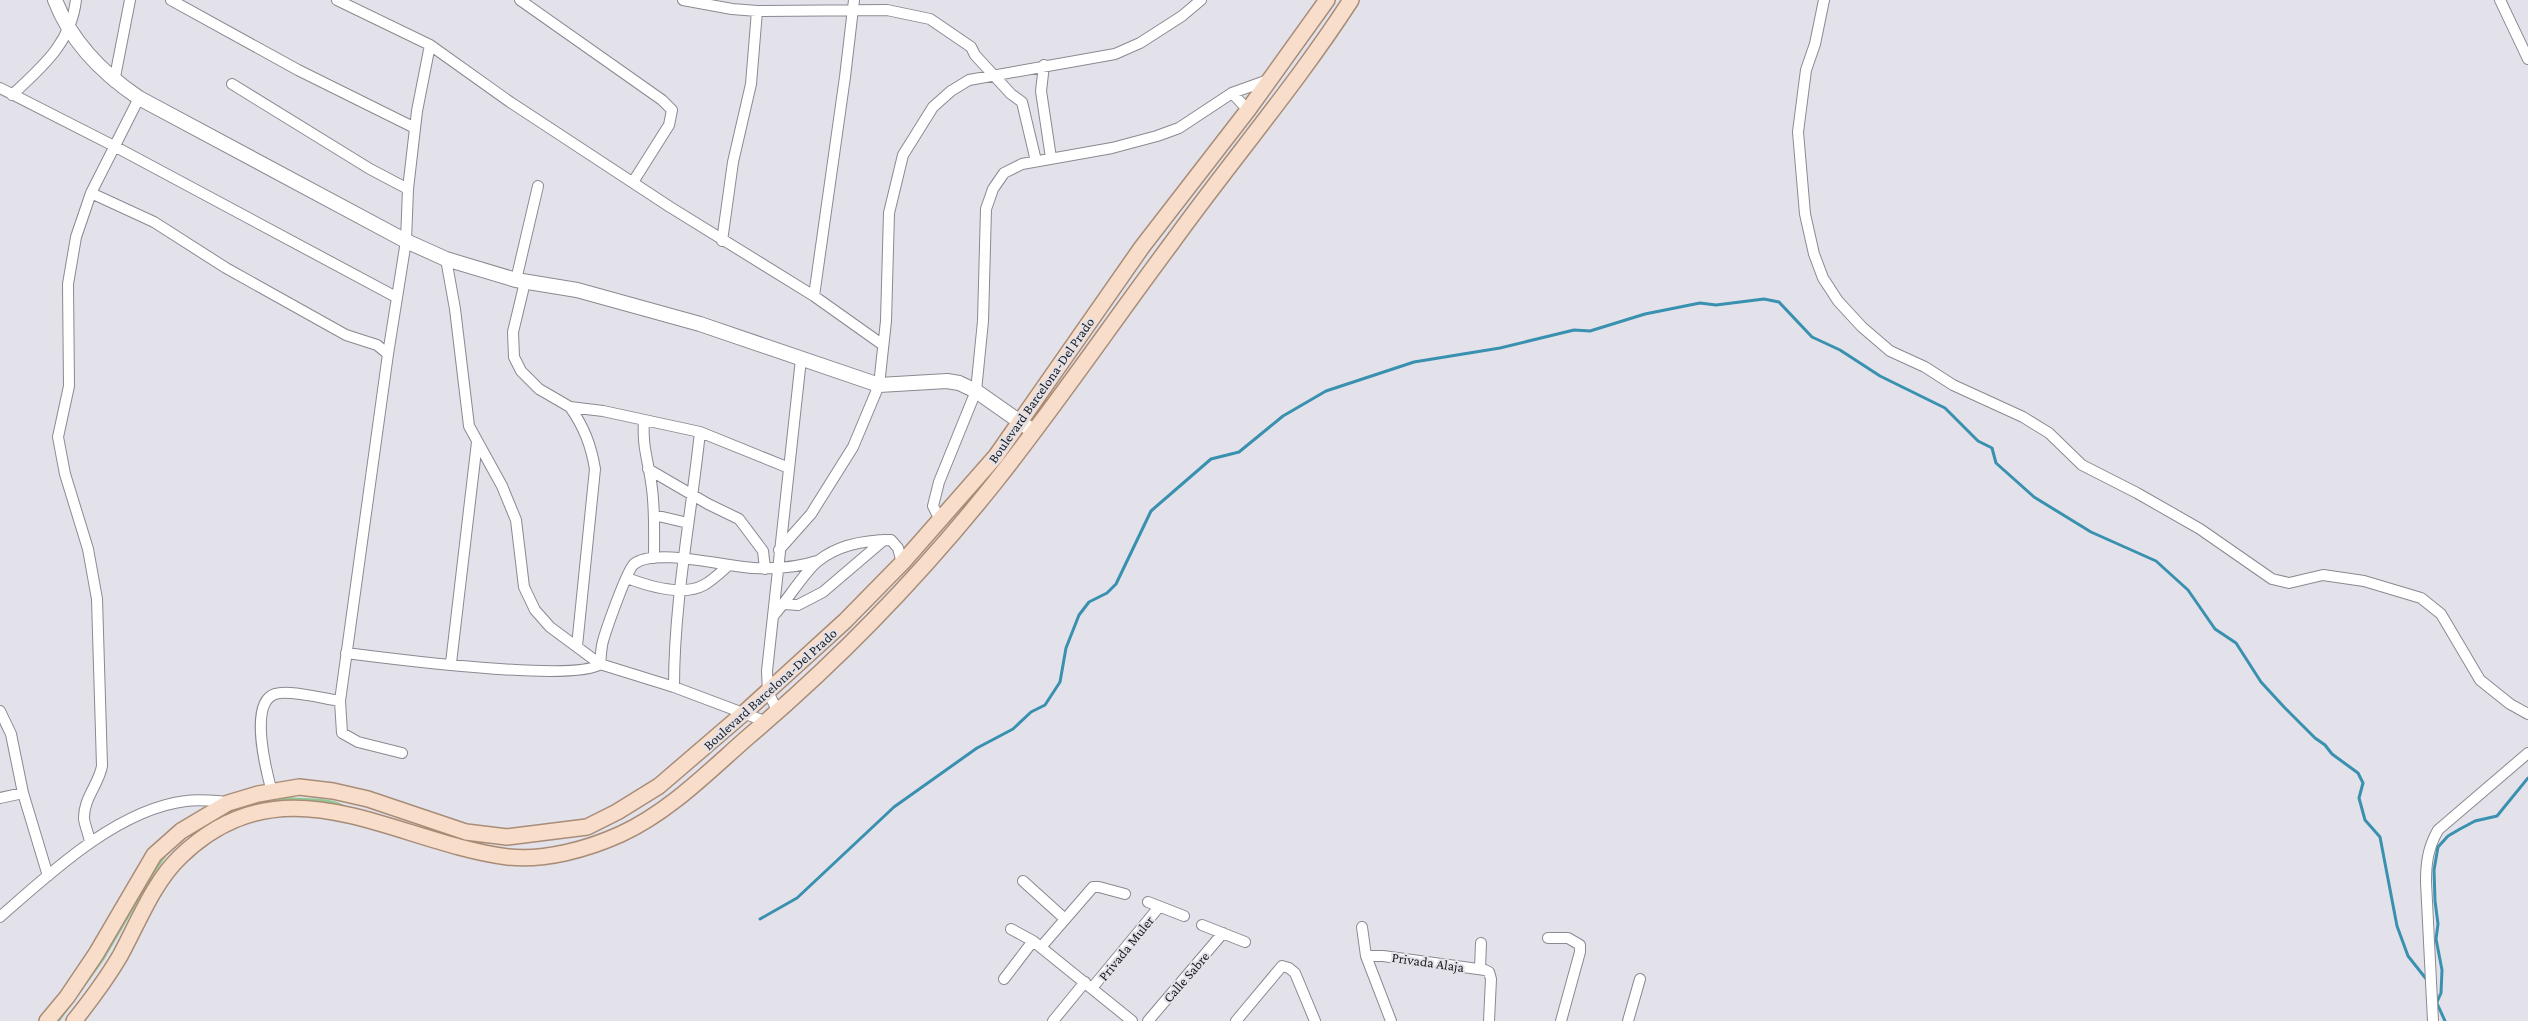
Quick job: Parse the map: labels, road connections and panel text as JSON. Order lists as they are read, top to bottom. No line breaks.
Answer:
{"streets":{"main road":["Boulevard Barcelona-Del Prado"],"street":["Privada Muler","Privada Alaja","Calle Sabre"]}}
